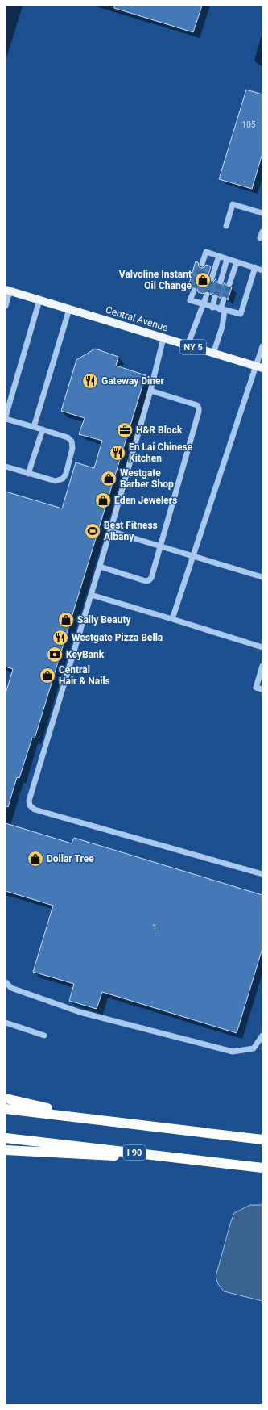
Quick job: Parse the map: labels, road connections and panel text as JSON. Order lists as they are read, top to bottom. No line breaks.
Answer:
{"streets":{"highway":["I 90"],"main road":["Central Avenue","NY 5"]},"places":{"shop":["Valvoline Instant Oil Change","Westgate Barber Shop","Eden Jewelers","Sally Beauty","Central Hair & Nails","Dollar Tree"],"restaurant":["Gateway Diner","En Lai Chinese Kitchen","Westgate Pizza Bella"],"office":["H&R Block"],"sports":["Best Fitness Albany"],"bank":["KeyBank"]},"house_numbers":["105","1"]}
